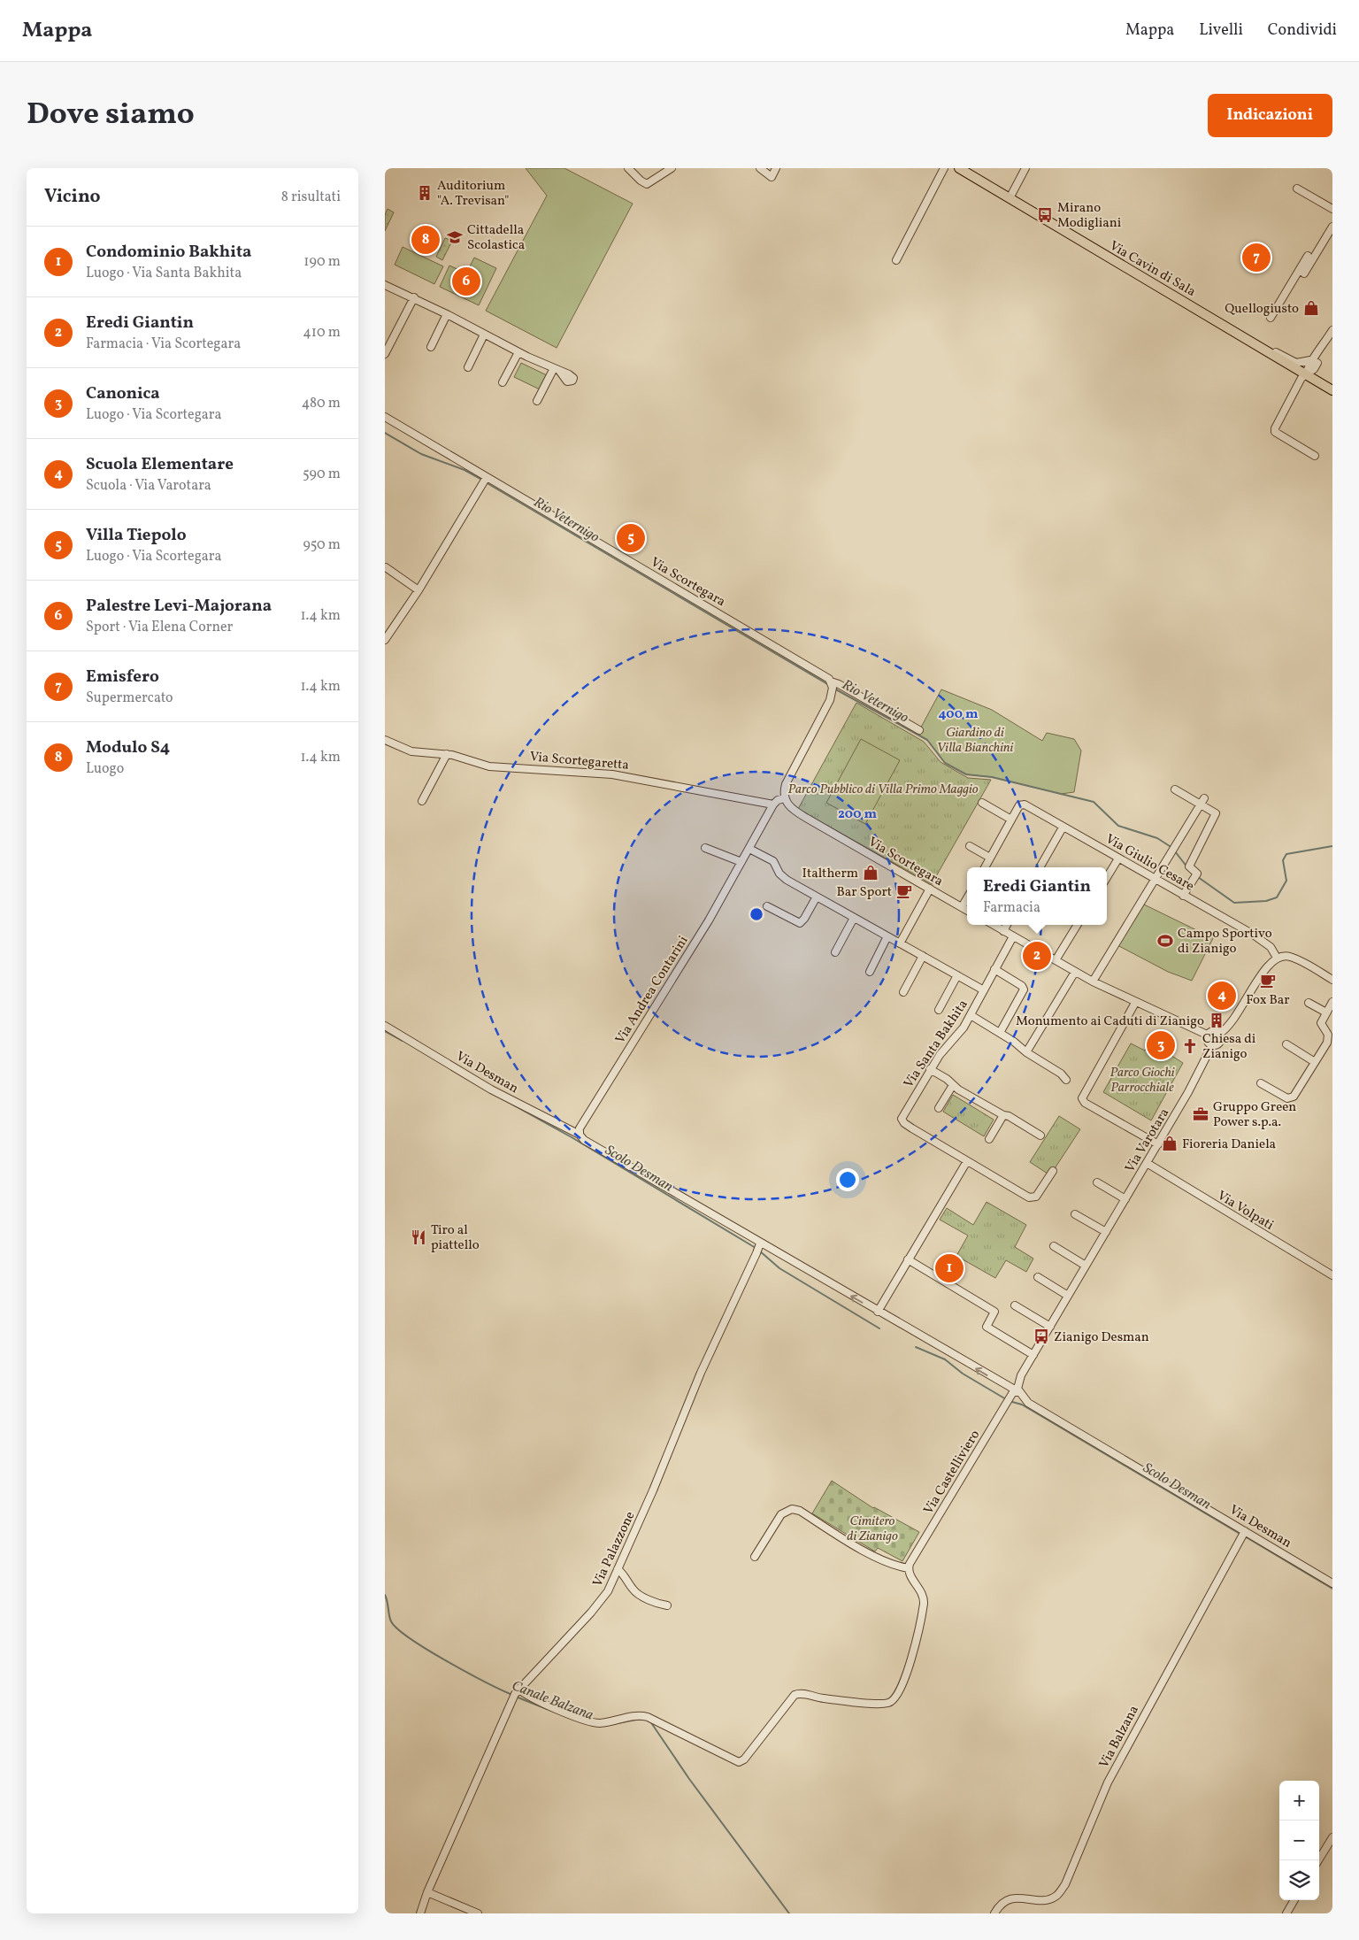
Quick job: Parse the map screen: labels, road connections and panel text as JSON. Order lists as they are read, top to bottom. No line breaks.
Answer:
{"streets":{"main road":["Via Cavin di Sala"],"street":["Via Scortegara","Via Scortegaretta","Via Giulio Cesare","Via Andrea Contarini","Via Santa Bakhita","Via Desman","Via Varotara","Via Volpati","Via Castelliviero","Via Palazzone","Via Balzana"]},"crossings":[["Via Scortegaretta","Via Andrea Contarini"],["Via Andrea Contarini","Via Desman"],["Via Desman","Via Varotara"],["Via Desman","Via Castelliviero"],["Via Desman","Via Palazzone"],["Via Desman","Via Balzana"],["Via Varotara","Via Volpati"],["Via Varotara","Via Castelliviero"]],"water":["Rio Veternigo","Scolo Desman","Canale Balzana"],"parks":["Giardino di Villa Bianchini","Parco Pubblico di Villa Primo Maggio","Parco Giochi Parrocchiale","Cimitero di Zianigo"],"places":{"building":["Auditorium \"A. Trevisan\"","Monumento ai Caduti di Zianigo"],"bus stop":["Mirano Modigliani","Zianigo Desman"],"school or university":["Cittadella Scolastica"],"shop":["Quellogiusto","Italtherm","Fioreria Daniela"],"cafe":["Bar Sport","Fox Bar"],"sports":["Campo Sportivo di Zianigo"],"church":["Chiesa di Zianigo"],"office":["Gruppo Green Power s.p.a."],"restaurant":["Tiro al piattello"]},"page":{"header":"Mappa","nav":["Mappa","Livelli","Condividi"],"title":"Dove siamo","buttons":"Indicazioni","heading":["Vicino","8 risultati"],"pins":["8","7","6","5","2","4","3","1"],"list":[{"mark":"1","name":"Condominio Bakhita","note":"Luogo · Via Santa Bakhita","value":"190 m"},{"mark":"2","name":"Eredi Giantin","note":"Farmacia · Via Scortegara","value":"410 m"},{"mark":"3","name":"Canonica","note":"Luogo · Via Scortegara","value":"480 m"},{"mark":"4","name":"Scuola Elementare","note":"Scuola · Via Varotara","value":"590 m"},{"mark":"5","name":"Villa Tiepolo","note":"Luogo · Via Scortegara","value":"950 m"},{"mark":"6","name":"Palestre Levi-Majorana","note":"Sport · Via Elena Corner","value":"1.4 km"},{"mark":"7","name":"Emisfero","note":"Supermercato","value":"1.4 km"},{"mark":"8","name":"Modulo S4","note":"Luogo","value":"1.4 km"}],"popup":["Eredi Giantin","Farmacia"],"map_buttons":["+","−"]},"rings":["400 m","200 m"]}
